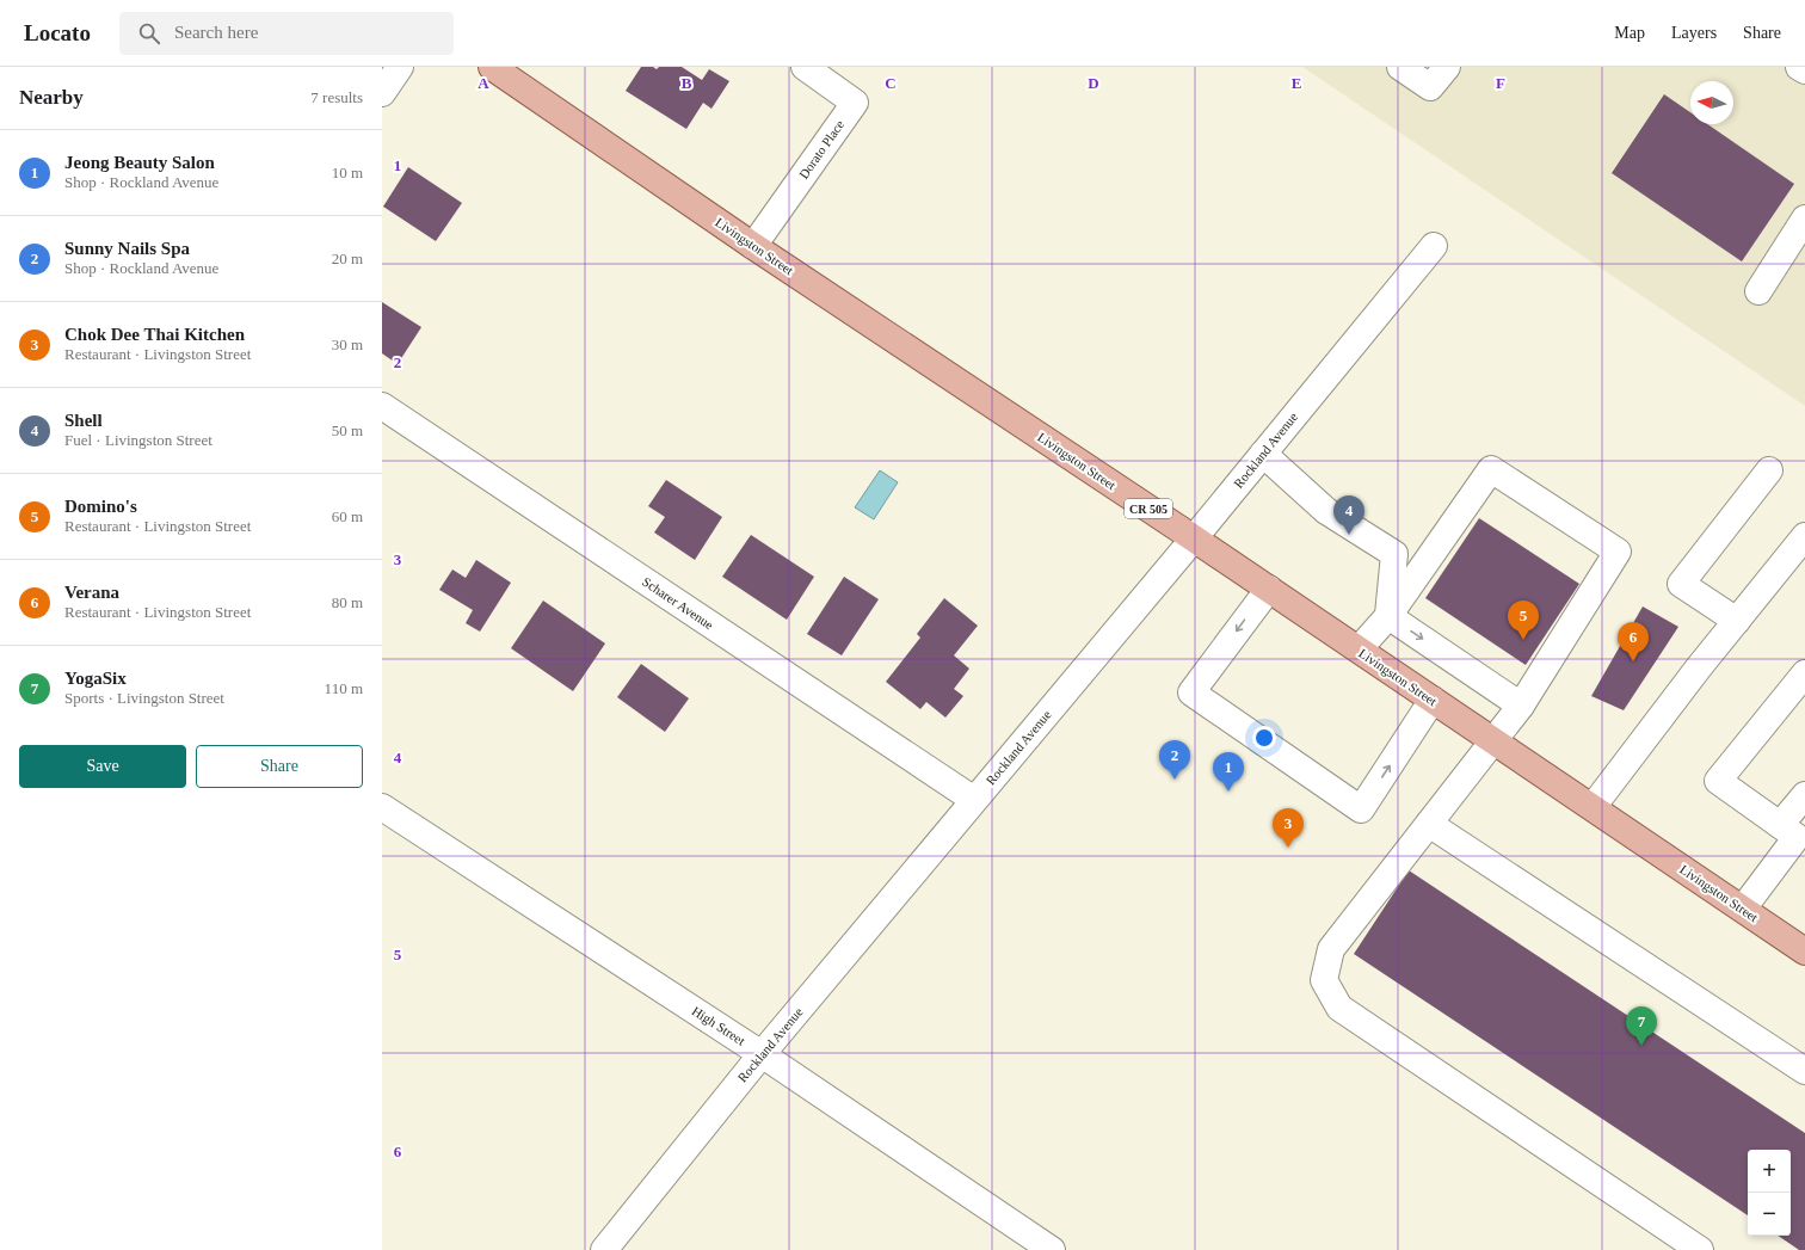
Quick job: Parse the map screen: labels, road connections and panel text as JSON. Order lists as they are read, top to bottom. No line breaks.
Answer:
{"streets":{"main road":["Livingston Street","CR 505"],"street":["Dorato Place","Rockland Avenue","Scharer Avenue","High Street"]},"crossings":[["Dorato Place","Livingston Street"],["Livingston Street","Rockland Avenue"],["Rockland Avenue","Scharer Avenue"],["Rockland Avenue","High Street"]],"north":"left","page":{"header":"Locato","search":"Search here","nav":["Map","Layers","Share"],"heading":["Nearby","7 results"],"list":[{"mark":"1","name":"Jeong Beauty Salon","note":"Shop · Rockland Avenue","value":"10 m"},{"mark":"2","name":"Sunny Nails Spa","note":"Shop · Rockland Avenue","value":"20 m"},{"mark":"3","name":"Chok Dee Thai Kitchen","note":"Restaurant · Livingston Street","value":"30 m"},{"mark":"4","name":"Shell","note":"Fuel · Livingston Street","value":"50 m"},{"mark":"5","name":"Domino's","note":"Restaurant · Livingston Street","value":"60 m"},{"mark":"6","name":"Verana","note":"Restaurant · Livingston Street","value":"80 m"},{"mark":"7","name":"YogaSix","note":"Sports · Livingston Street","value":"110 m"}],"pins":["4","5","6","2","1","3","7"],"buttons":["Save","Share"],"map_buttons":["+","−"]},"grid":{"columns":["A","B","C","D","E","F"],"rows":["1","2","3","4","5","6"]}}
